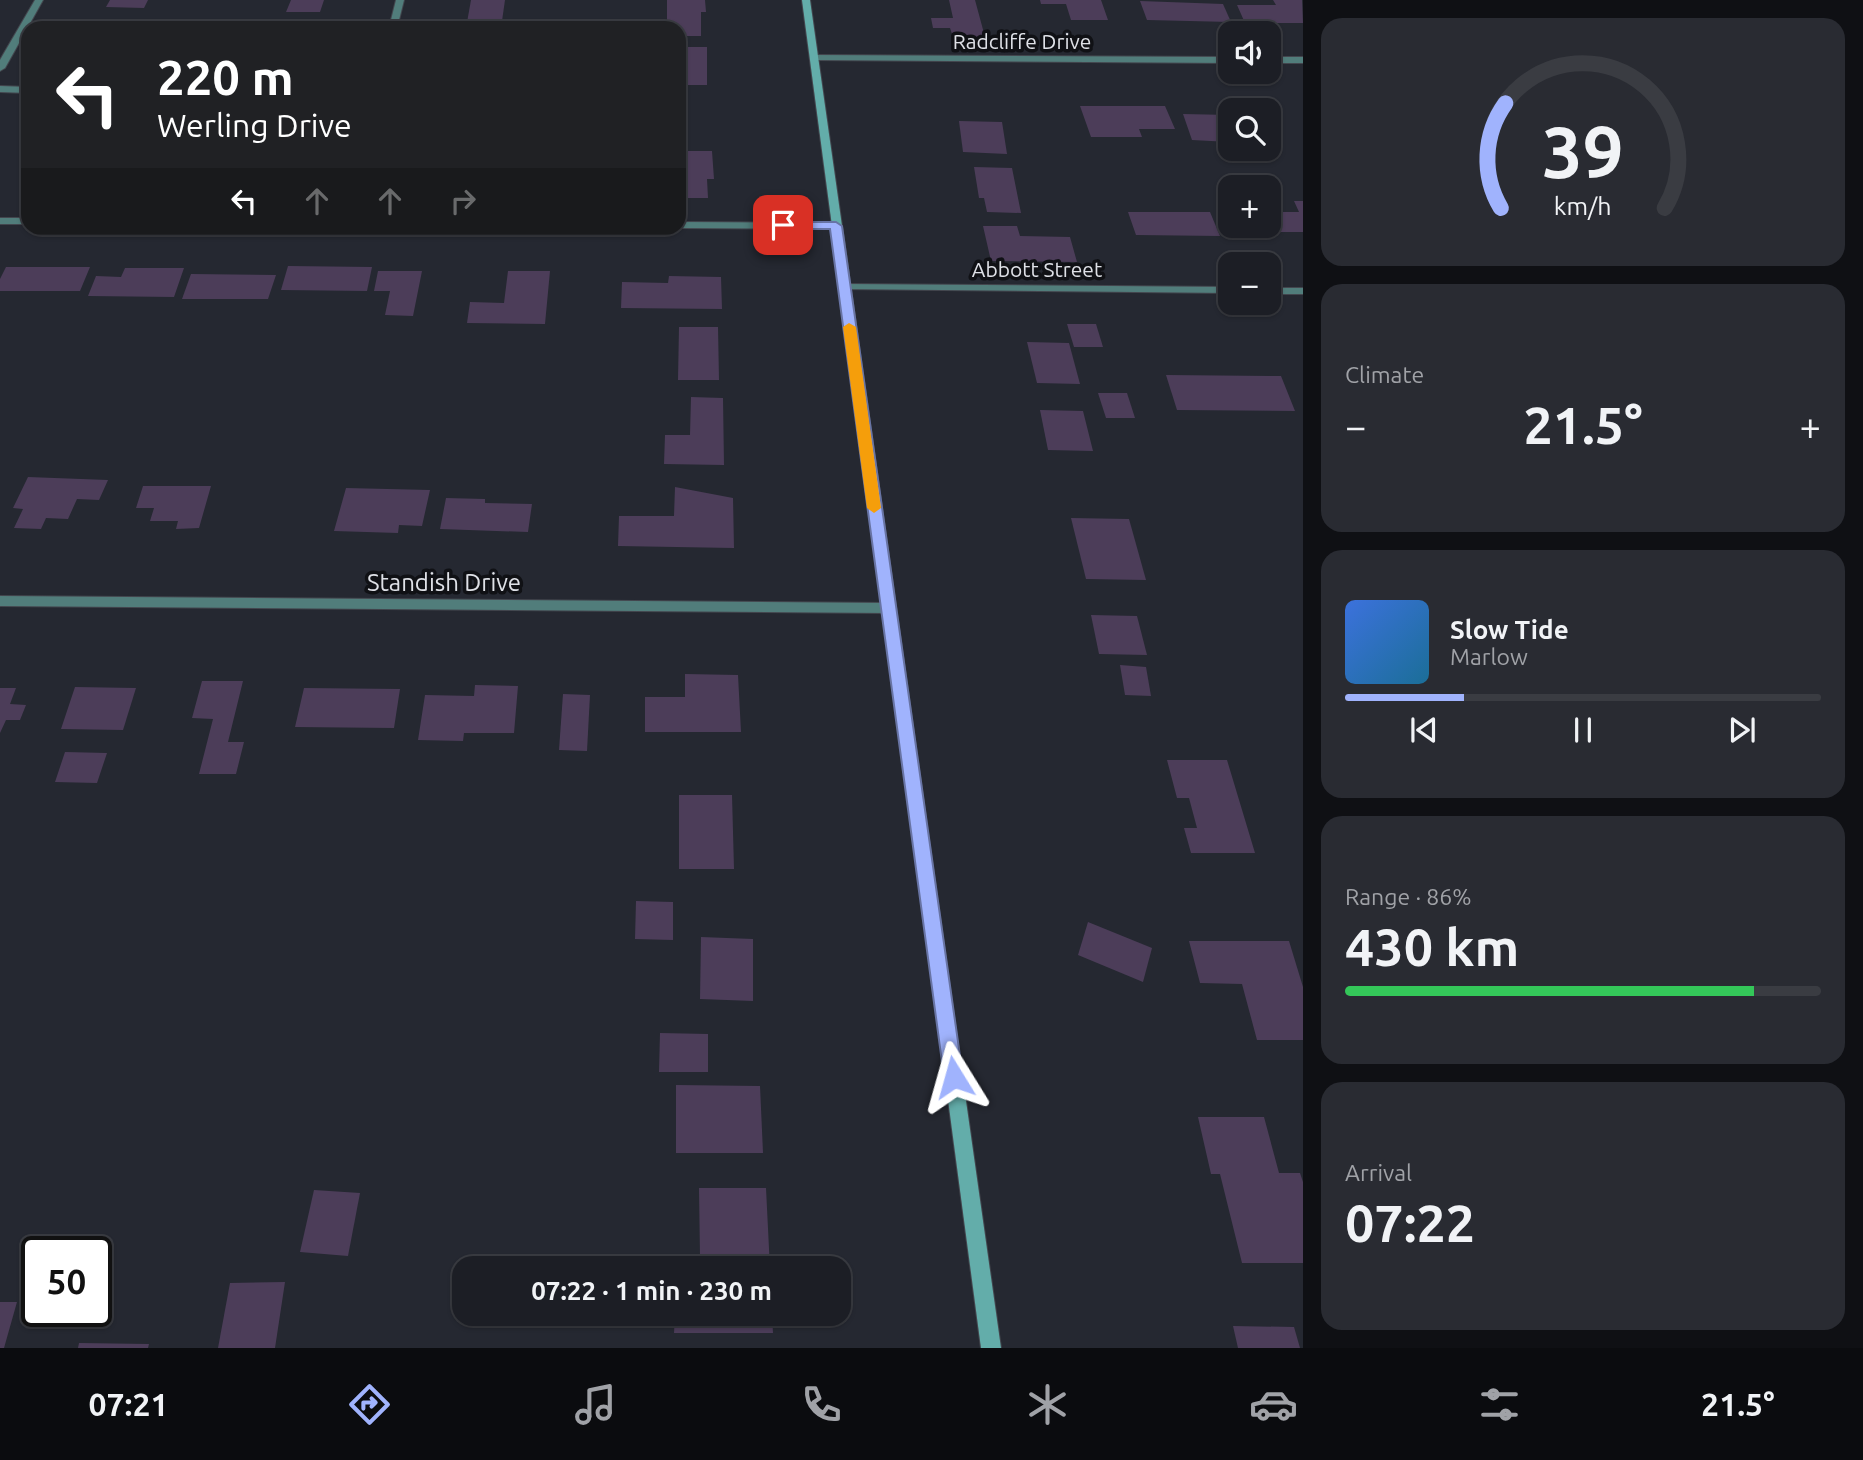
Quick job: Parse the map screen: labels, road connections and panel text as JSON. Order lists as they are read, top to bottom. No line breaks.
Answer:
{"streets":{"street":["Radcliffe Drive","Abbott Street","Standish Drive"]},"page":{"map_buttons":["+","−"],"turn":["220 m","Werling Drive"],"tile":["Climate",["Range · 86%","430 km"],["Arrival","07:22"]],"heat":["−","21.5°","+"],"song":["Slow Tide","Marlow"],"limit":"50","trip":"07:22 · 1 min · 230 m","tabs":["07:21","21.5°"],"gauge":["39","km/h"]}}
